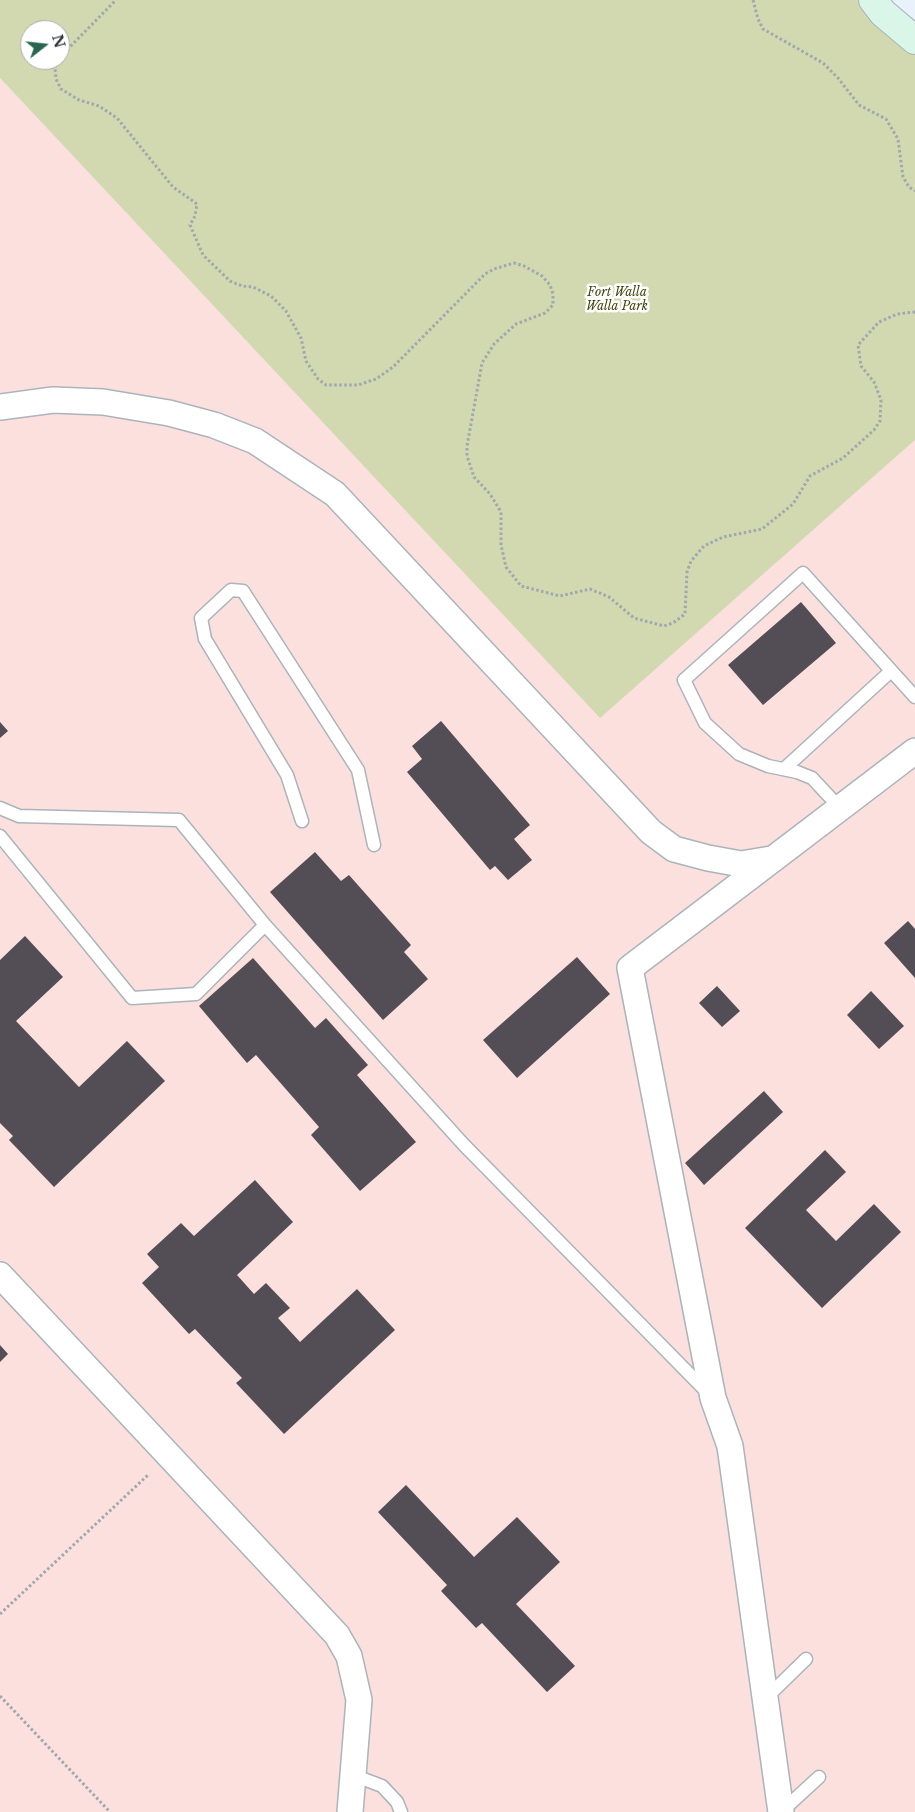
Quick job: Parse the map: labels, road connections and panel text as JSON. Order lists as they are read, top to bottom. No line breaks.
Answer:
{"parks":["Fort Walla Walla Park"],"north":"right"}
